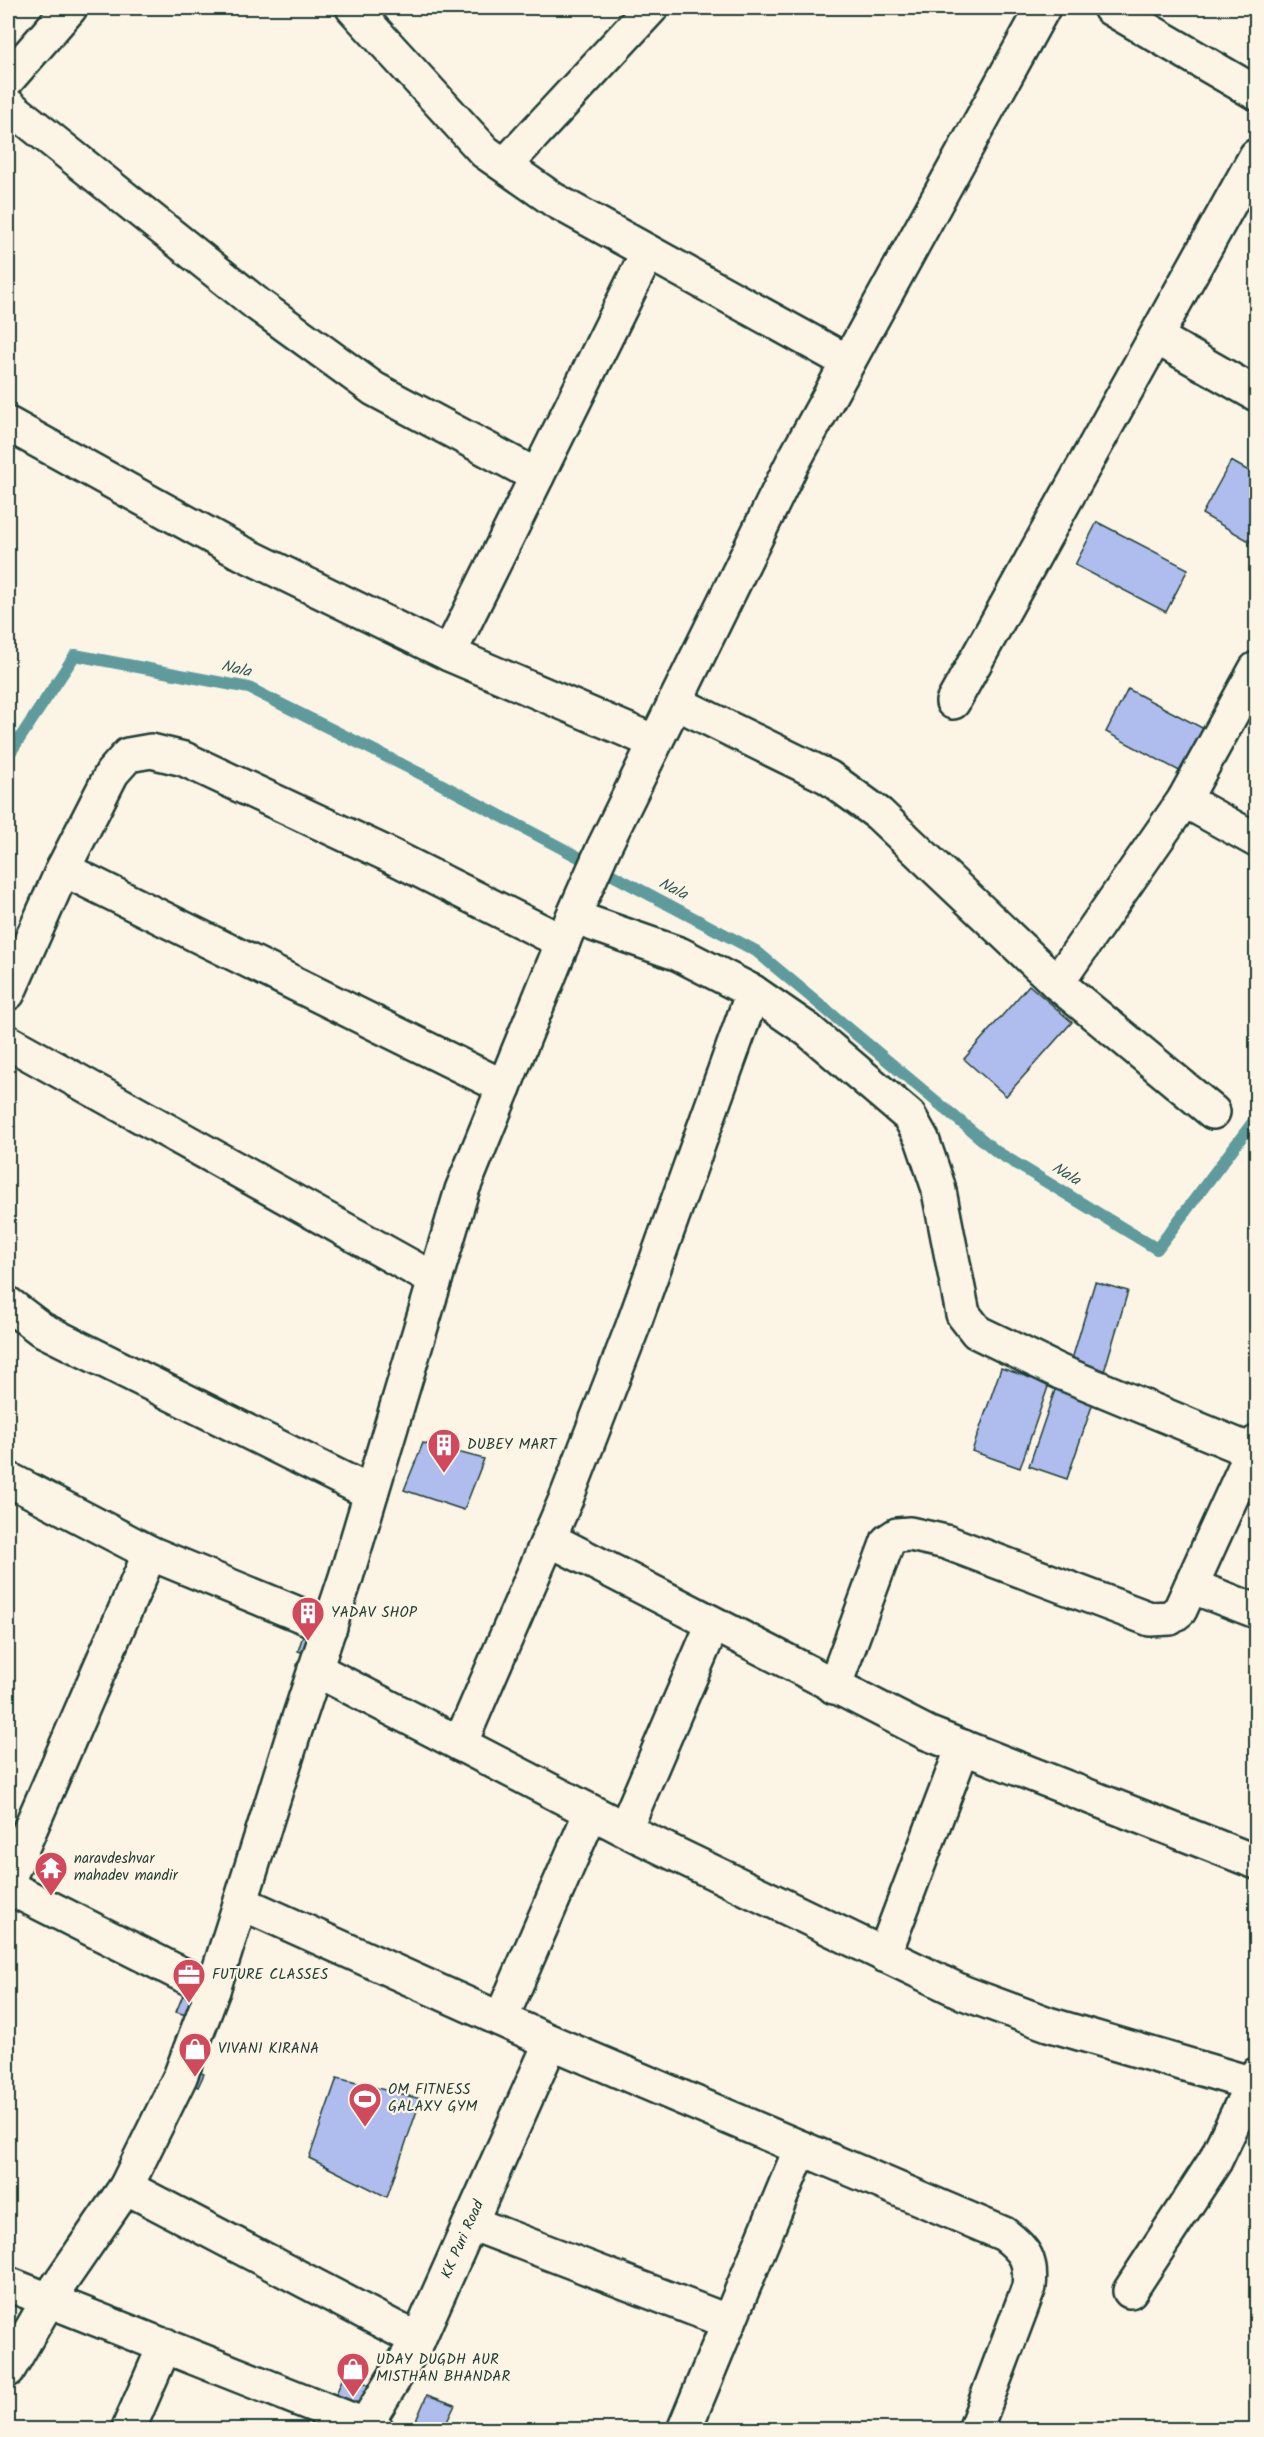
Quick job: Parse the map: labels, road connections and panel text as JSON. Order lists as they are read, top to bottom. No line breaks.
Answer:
{"streets":{"street":["KK Puri Road"]},"water":["Nala"],"places":{"building":["DUBEY MART","YADAV SHOP"],"temple":["naravdeshvar mahadev mandir"],"office":["FUTURE CLASSES"],"shop":["VIVANI KIRANA","UDAY DUGDH AUR MISTHAN BHANDAR"],"sports":["OM FITNESS GALAXY GYM"]}}
